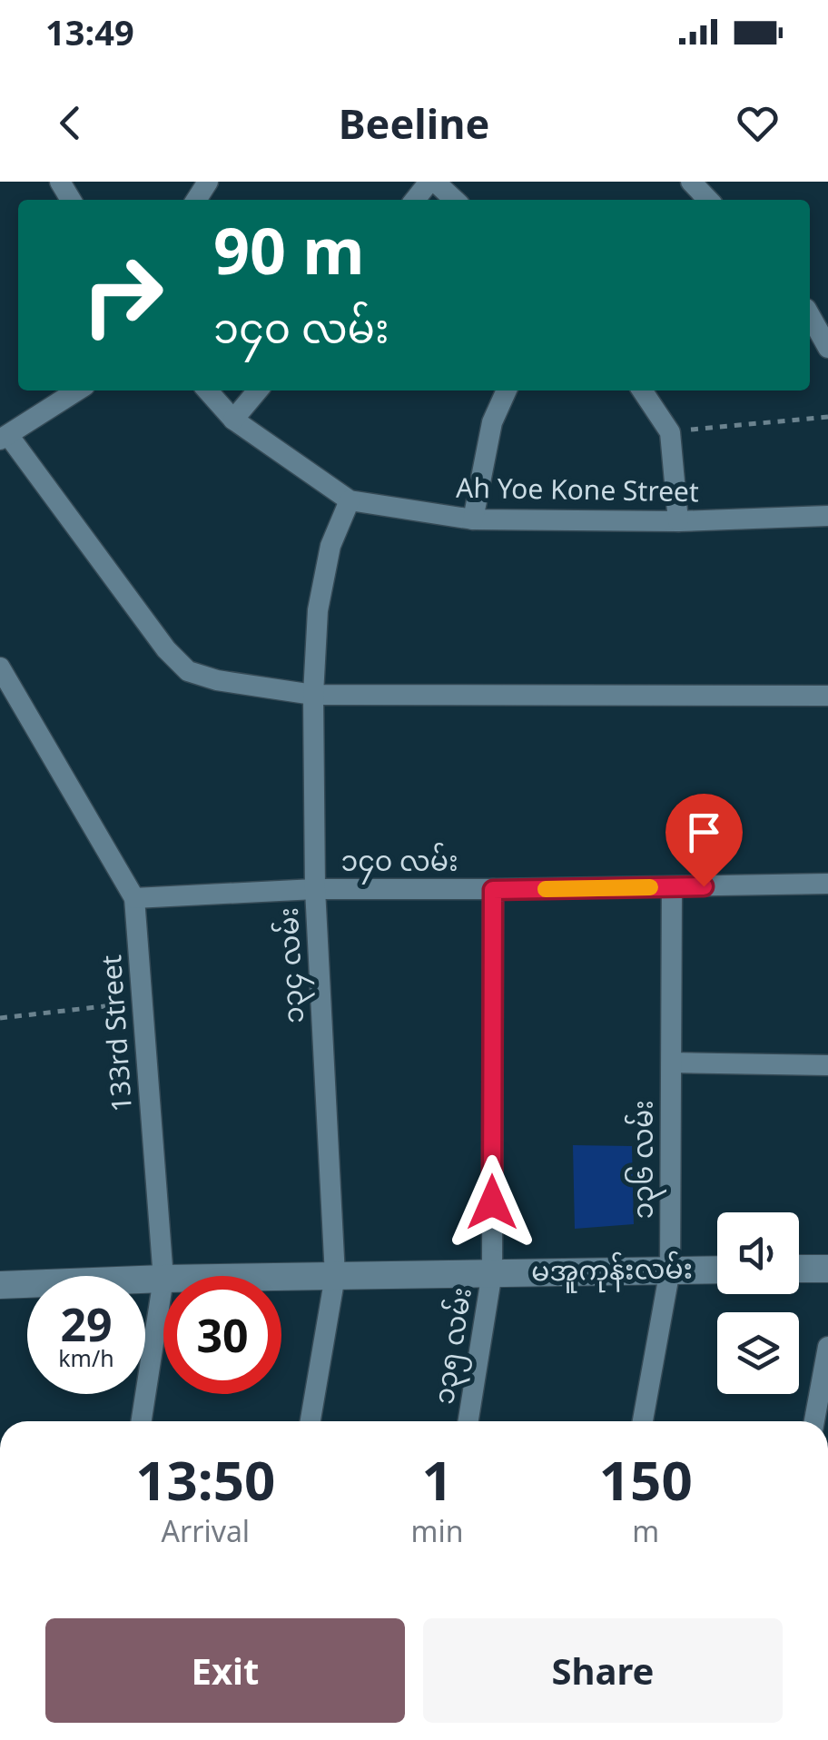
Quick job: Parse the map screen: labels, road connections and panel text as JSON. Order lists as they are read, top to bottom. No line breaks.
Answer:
{"streets":{"street":["Ah Yoe Kone Street","၁၄၀ လမ်း","၁၃၄ လမ်း","133rd Street","၁၃၆ လမ်း","မအူကုန်းလမ်း","၁၃၅ လမ်း"]},"crossings":[["Ah Yoe Kone Street","၁၃၄ လမ်း"],["၁၄၀ လမ်း","၁၃၄ လမ်း"],["၁၄၀ လမ်း","133rd Street"],["၁၄၀ လမ်း","၁၃၆ လမ်း"],["၁၄၀ လမ်း","၁၃၅ လမ်း"],["၁၃၄ လမ်း","မအူကုန်းလမ်း"],["133rd Street","မအူကုန်းလမ်း"],["၁၃၆ လမ်း","မအူကုန်းလမ်း"],["မအူကုန်းလမ်း","၁၃၅ လမ်း"]],"page":{"status":"13:49","header":"Beeline","turn":["90 m","၁၄၀ လမ်း"],"speed":"29 km/h","limit":"30","eta":["13:50","Arrival","1","min","150","m"],"buttons":["Exit","Share"]}}
